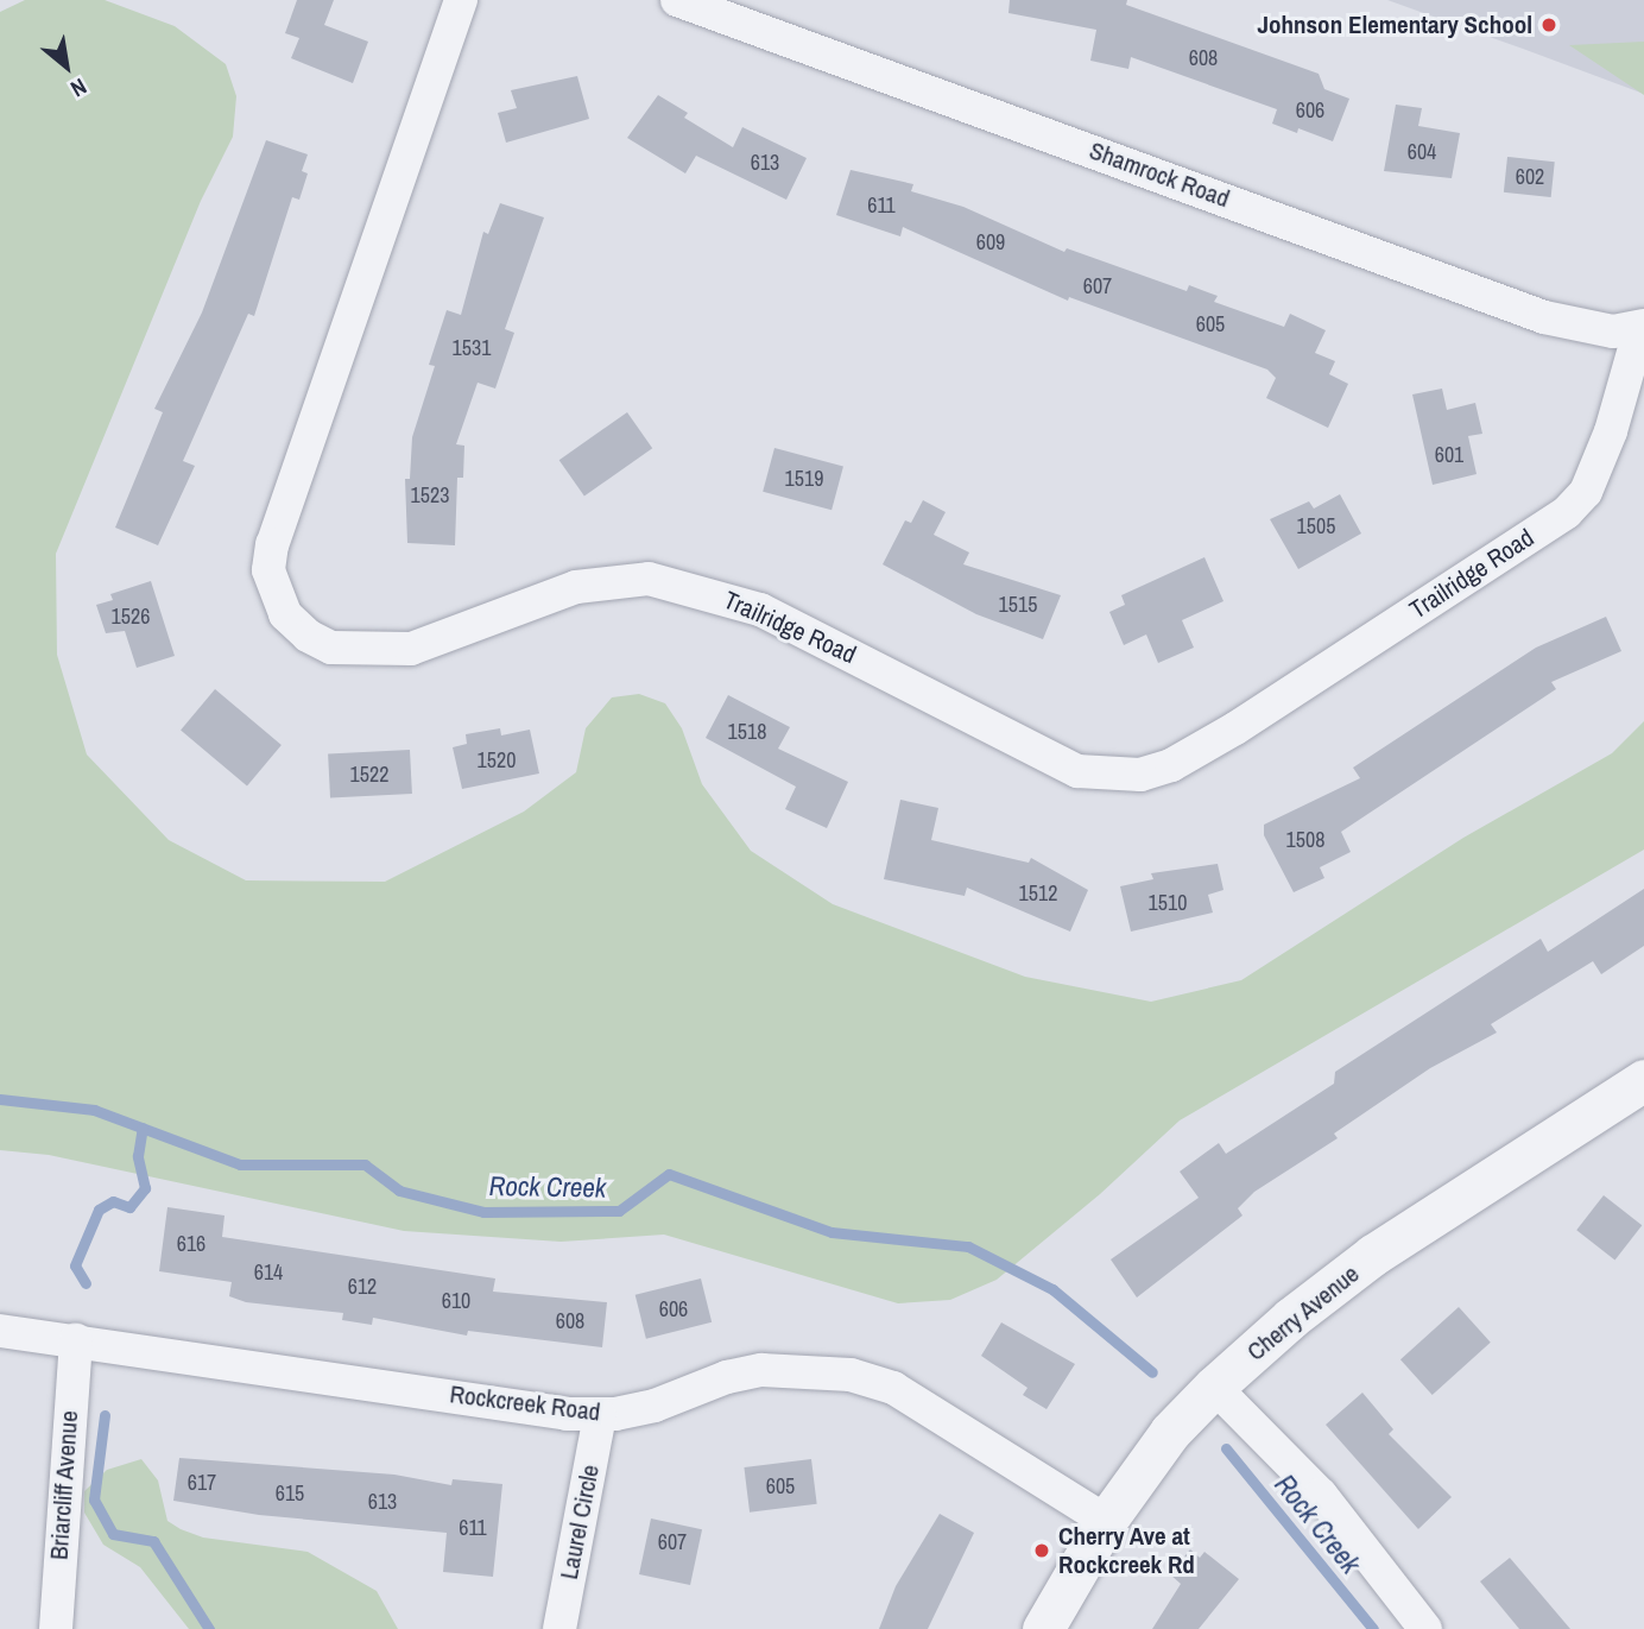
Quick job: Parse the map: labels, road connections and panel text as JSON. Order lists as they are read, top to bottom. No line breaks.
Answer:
{"streets":{"street":["Shamrock Road","Trailridge Road","Cherry Avenue","Rockcreek Road","Briarcliff Avenue","Laurel Circle"]},"crossings":[["Shamrock Road","Trailridge Road"],["Cherry Avenue","Rockcreek Road"],["Rockcreek Road","Briarcliff Avenue"],["Rockcreek Road","Laurel Circle"]],"water":["Rock Creek"],"places":["Johnson Elementary School","Cherry Ave at Rockcreek Rd"],"house_numbers":["608","606","604","613","602","611","609","607","605","1531","601","1519","1523","1505","1515","1526","1518","1520","1522","1508","1512","1510","616","614","612","610","606","608","617","605","615","613","611","607"],"north":"bottom right"}
